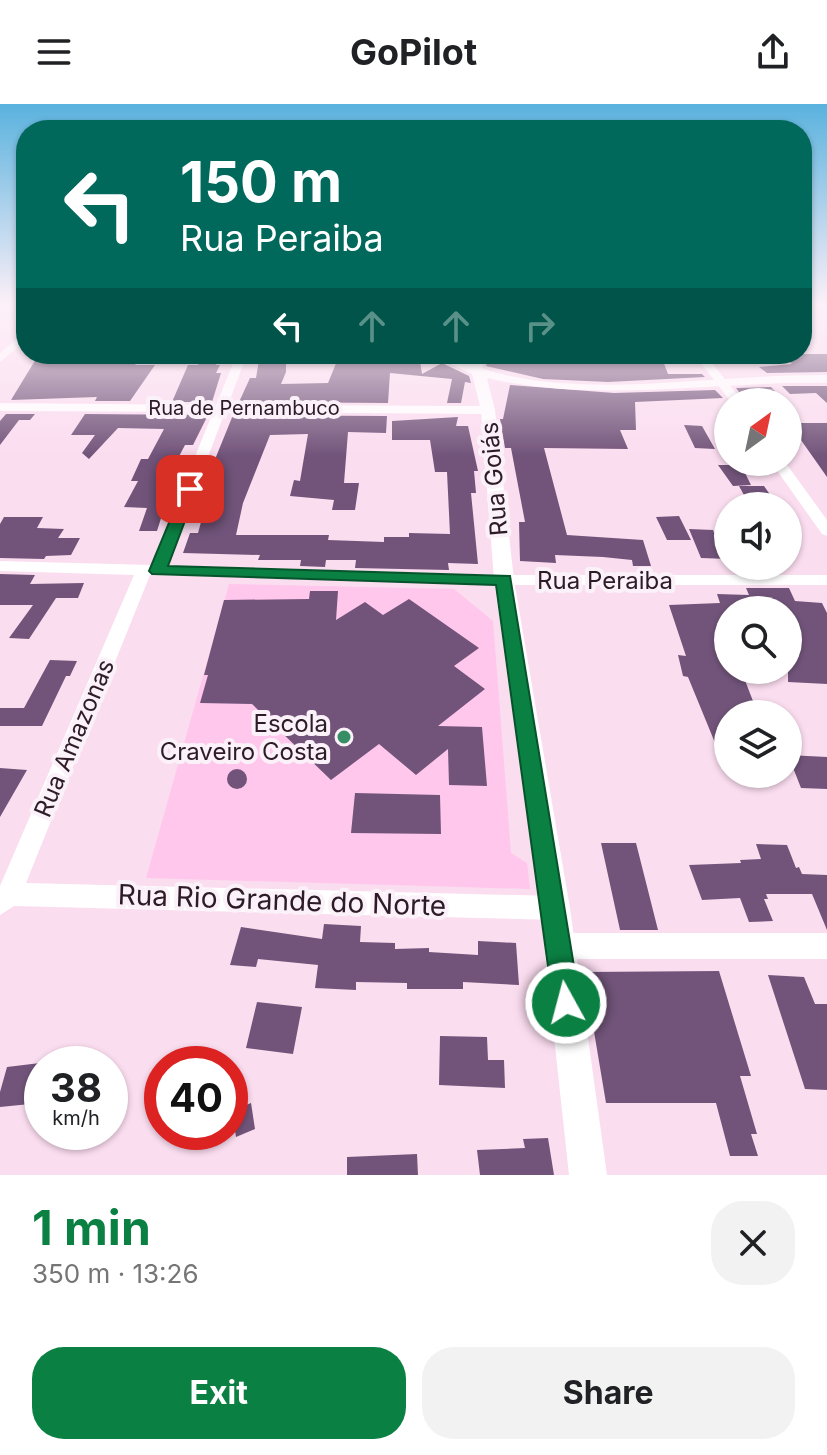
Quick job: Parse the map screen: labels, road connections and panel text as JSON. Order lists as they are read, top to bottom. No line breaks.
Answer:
{"streets":{"street":["Rua de Pernambuco","Rua Goiás","Rua Peraiba","Rua Amazonas","Rua Rio Grande do Norte"]},"crossings":[["Rua de Pernambuco","Rua Goiás"],["Rua de Pernambuco","Rua Amazonas"],["Rua Goiás","Rua Peraiba"],["Rua Goiás","Rua Rio Grande do Norte"],["Rua Peraiba","Rua Amazonas"],["Rua Amazonas","Rua Rio Grande do Norte"]],"places":["Escola Craveiro Costa"],"north":"top right","page":{"header":"GoPilot","turn":["150 m","Rua Peraiba"],"speed":"38 km/h","limit":"40","heading":["1 min","350 m · 13:26"],"buttons":["Exit","Share"]}}
